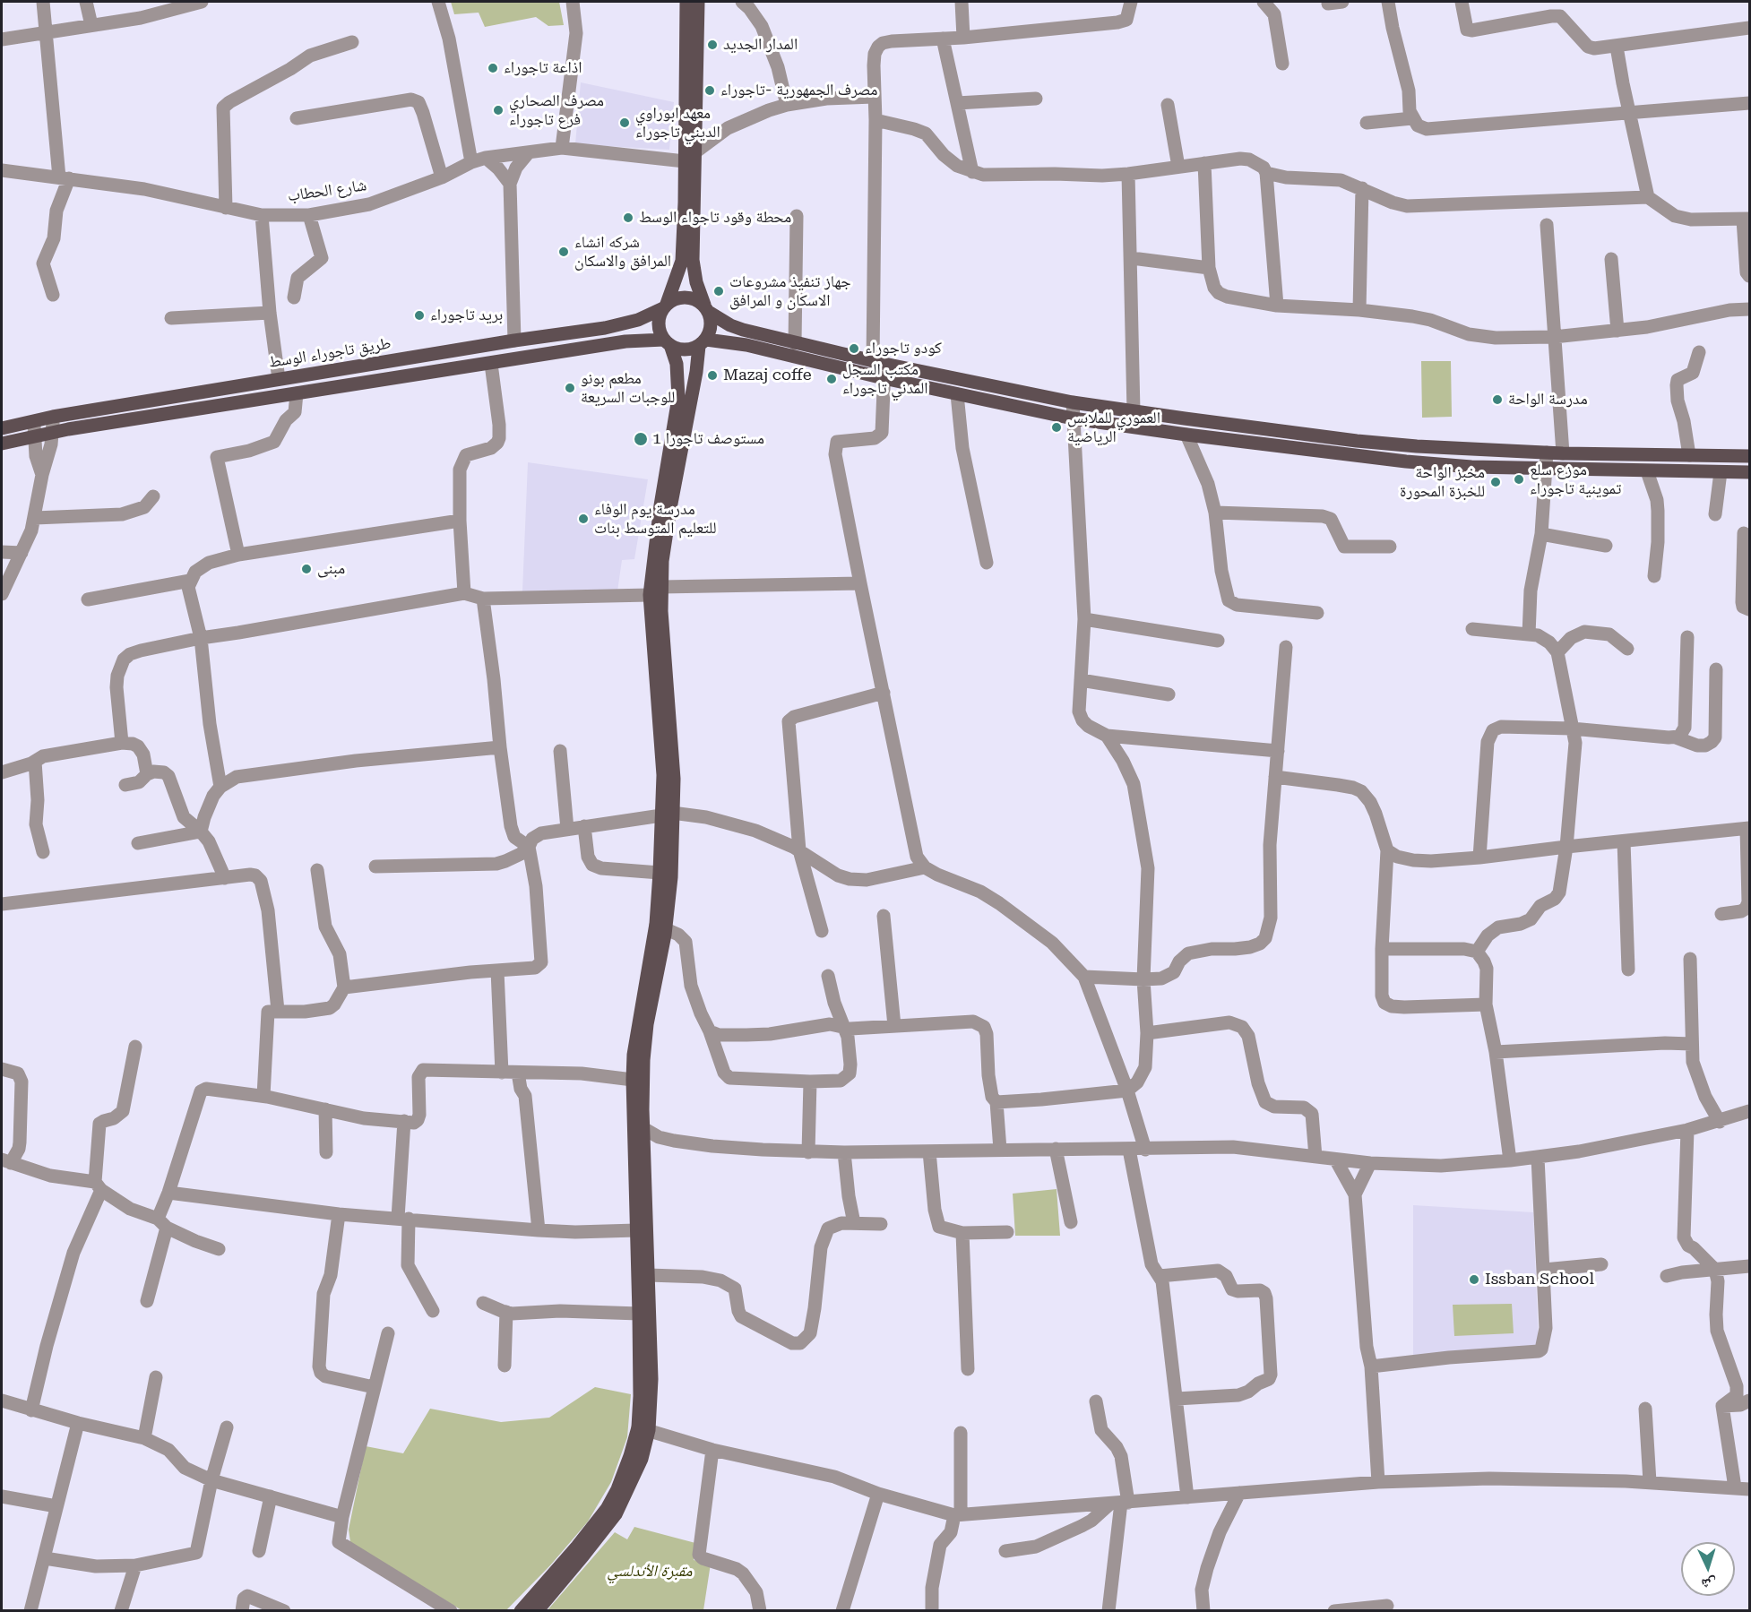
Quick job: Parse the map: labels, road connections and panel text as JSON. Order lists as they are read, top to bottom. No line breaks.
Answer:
{"streets":{"main road":["طريق تاجوراء الوسط"],"street":["شارع الحطاب"]},"parks":["مقبرة الأندلسي"],"places":["المدار الجديد","اذاعة تاجوراء","مصرف الجمهورية -تاجوراء","مصرف الصحاري فرع تاجوراء","معهد ابوراوي الديني تاجوراء","محطة وقود تاجواء الوسط","شركه انشاء المرافق والاسكان","جهاز تنفيذ مشروعات الاسكان و المرافق","بريد تاجوراء","كودو تاجوراء","Mazaj coffe","مكتب السجل المدني تاجوراء","مطعم بونو للوجبات السريعة","مدرسة الواحة","العموري للملابس الرياضية","مستوصف تاجورا 1","موزع سلع تموينية تاجوراء","مخبز الواحة للخبزة المحورة","مدرسة يوم الوفاء للتعليم المتوسط بنات","مبنى","Issban School"],"north":"bottom"}
